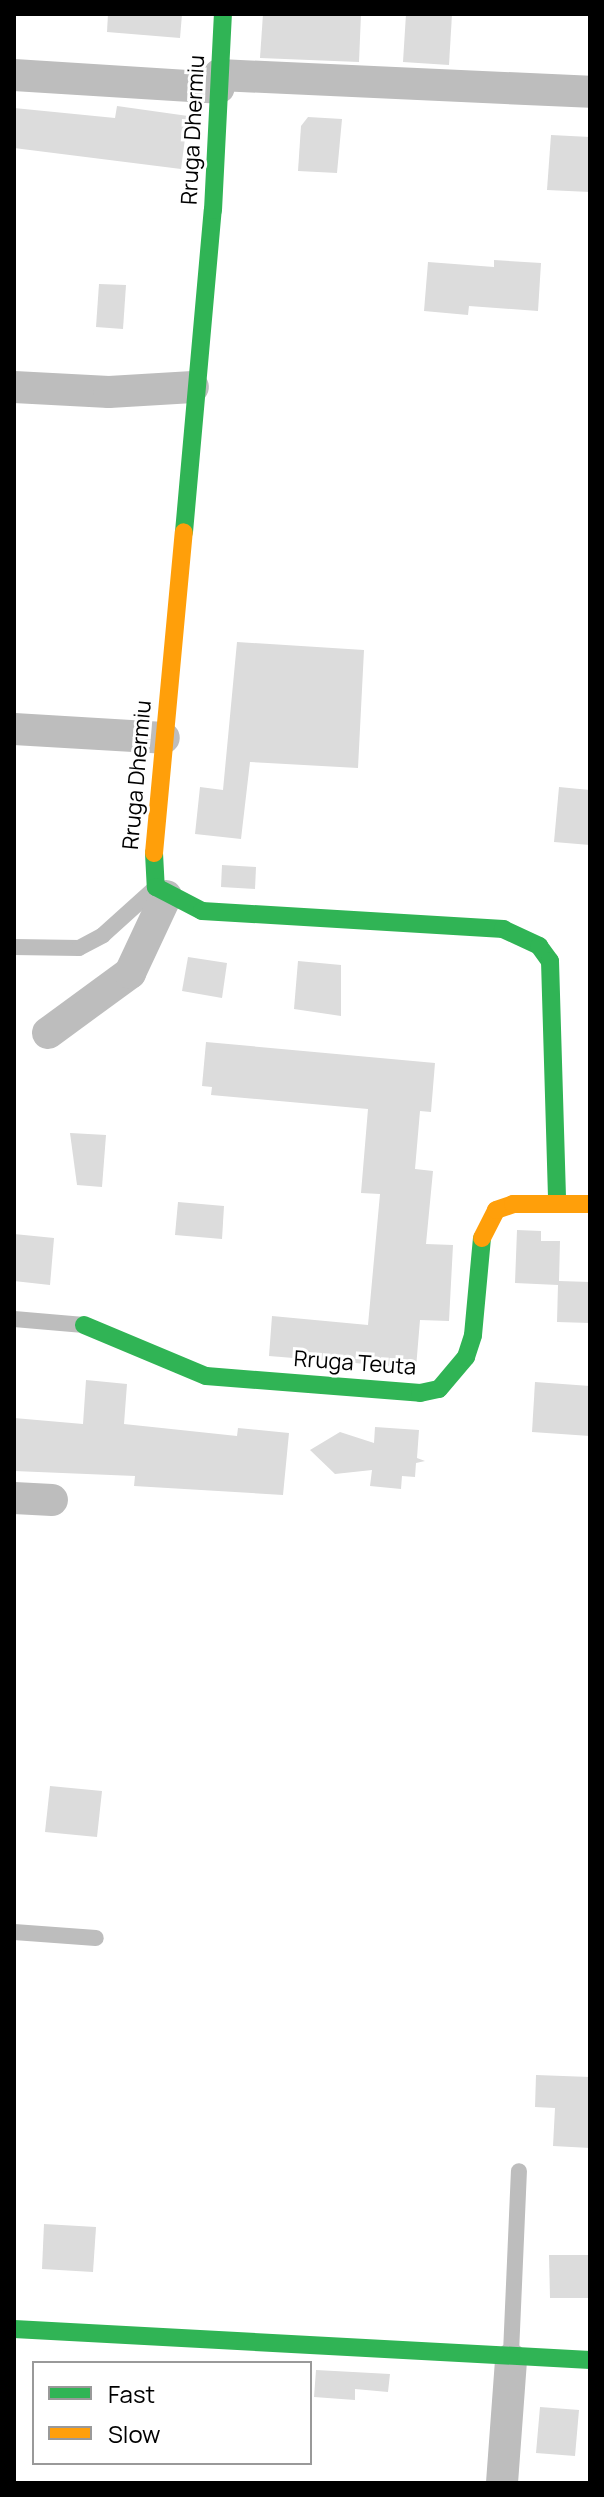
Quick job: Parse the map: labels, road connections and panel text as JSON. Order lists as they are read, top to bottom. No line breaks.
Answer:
{"streets":{"street":["Rruga Dhermiu","Rruga Teuta"]},"legend":["Fast","Slow"]}
